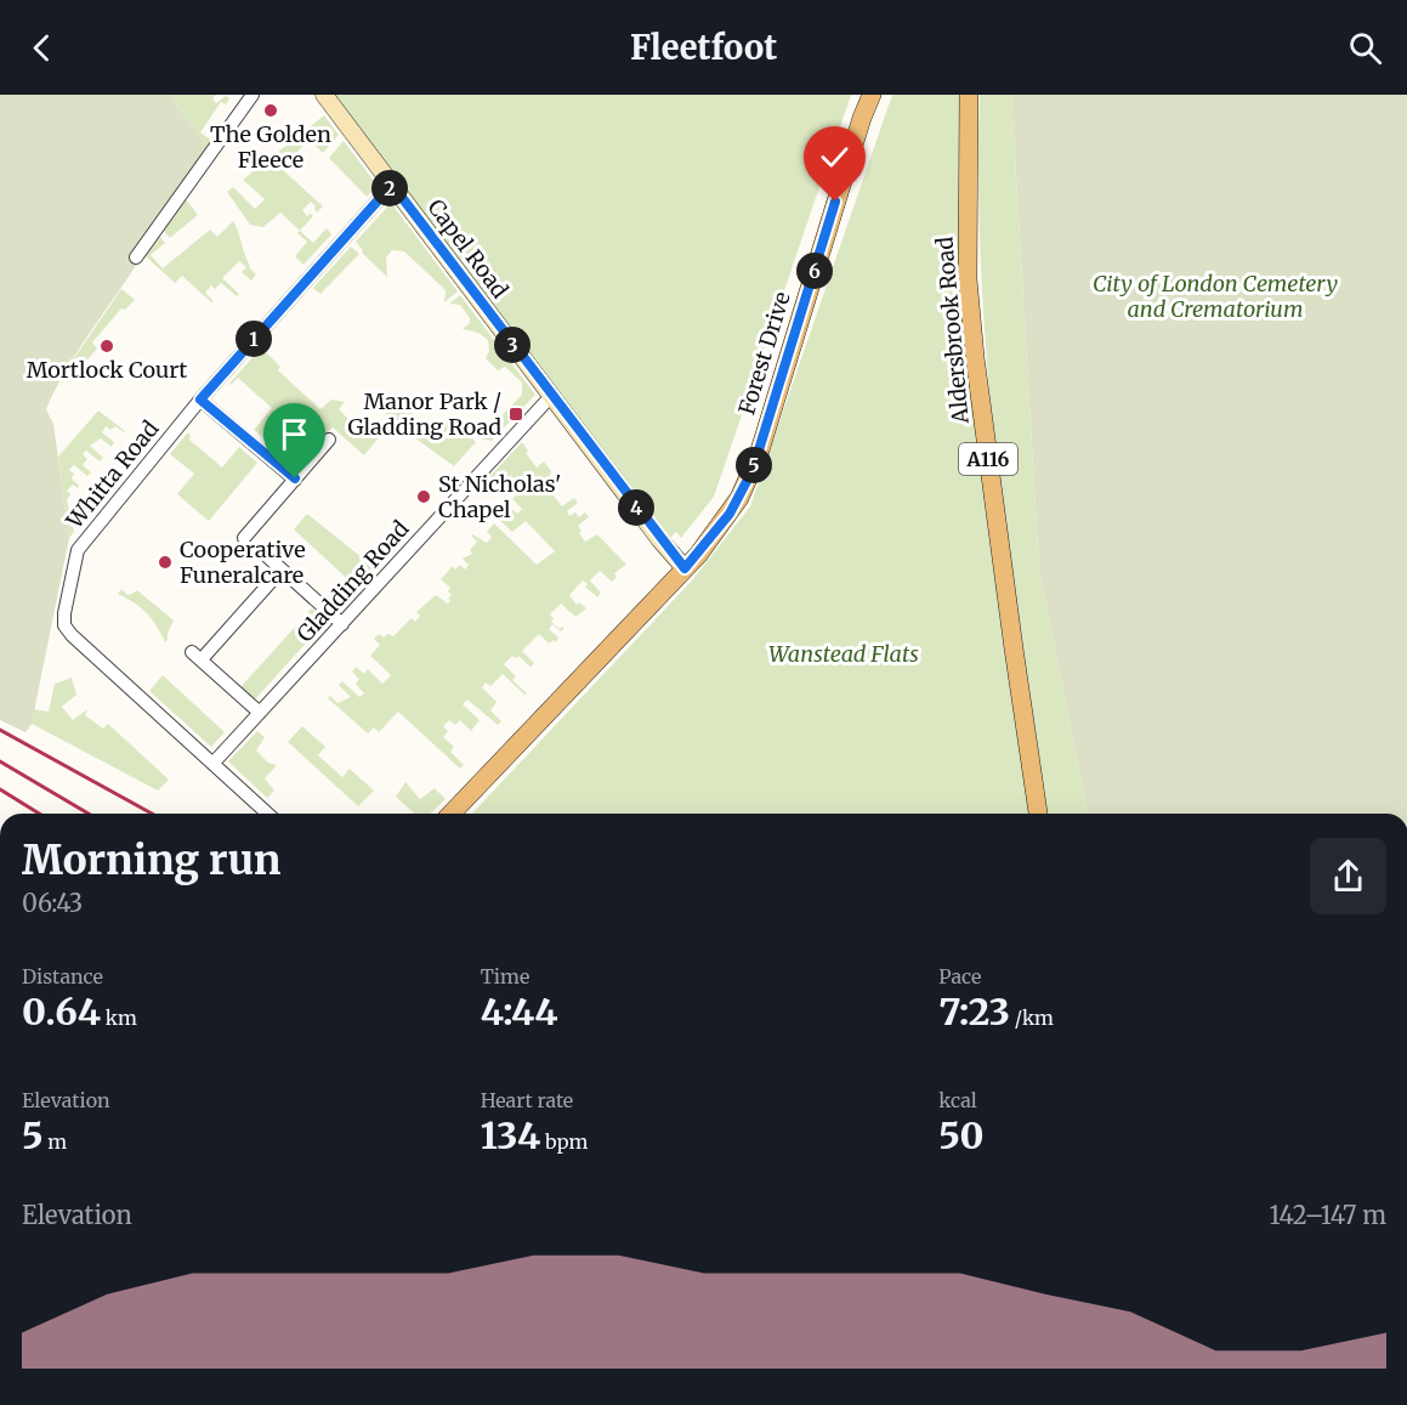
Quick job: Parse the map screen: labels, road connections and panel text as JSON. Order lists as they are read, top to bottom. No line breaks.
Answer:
{"streets":{"main road":["Aldersbrook Road","Forest Drive","A116"],"street":["Capel Road","Whitta Road","Gladding Road"]},"crossings":[["Capel Road","Forest Drive"],["Capel Road","Whitta Road"],["Capel Road","Gladding Road"],["Whitta Road","Gladding Road"]],"parks":["City of London Cemetery and Crematorium","Wanstead Flats"],"places":{"other":["The Golden Fleece","Mortlock Court","St Nicholas' Chapel","Cooperative Funeralcare"],"transit":["Manor Park / Gladding Road"]},"page":{"header":"Fleetfoot","pins":["2","6","1","3","5","4"],"heading":["Morning run","06:43"],"stats":[["Distance","0.64 km"],["Time","4:44"],["Pace","7:23 /km"],["Elevation","5 m"],["Heart rate","134 bpm"],["kcal","50"]],"chart":["Elevation","142–147 m"]}}
